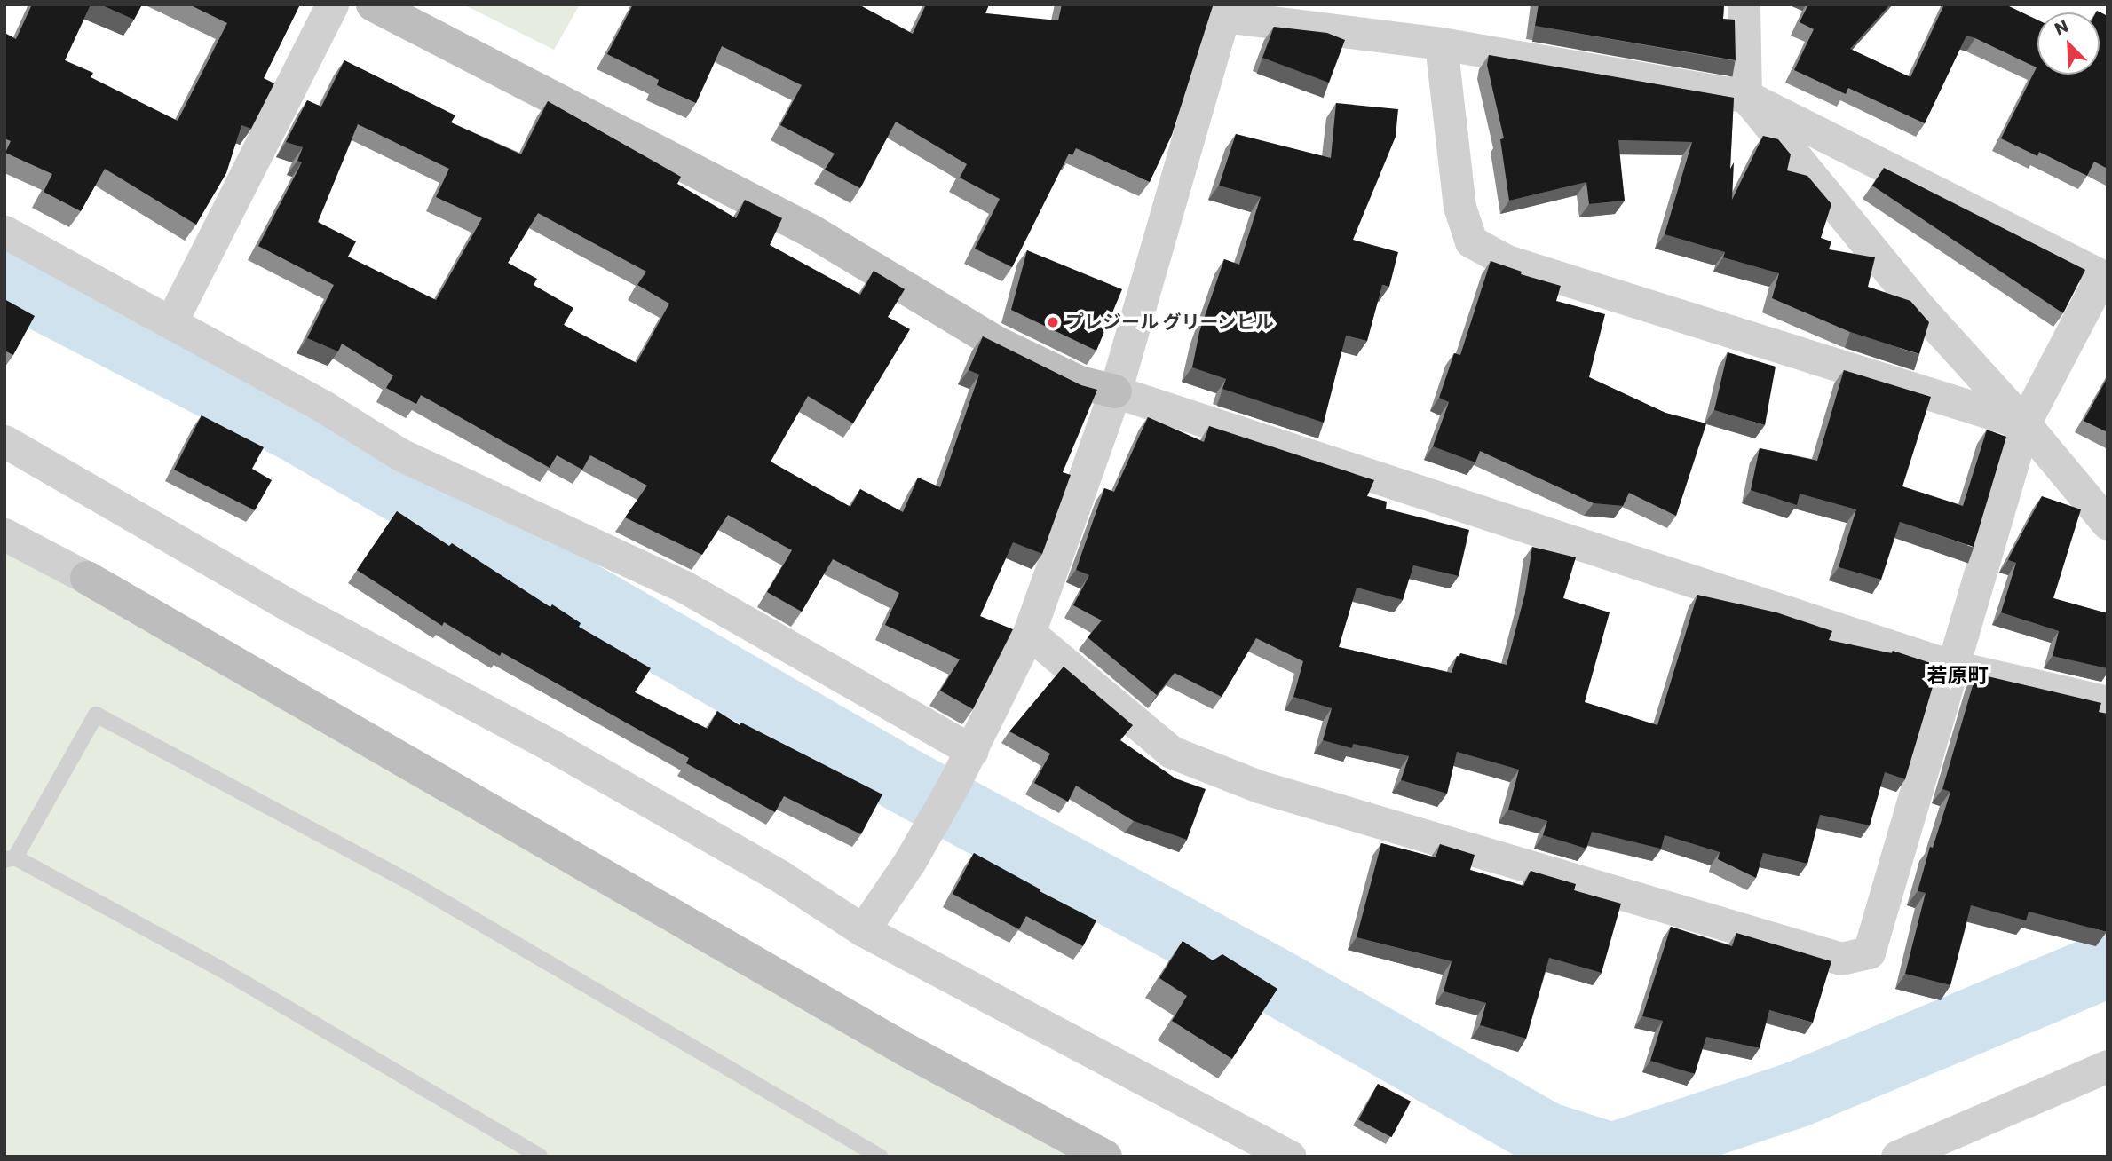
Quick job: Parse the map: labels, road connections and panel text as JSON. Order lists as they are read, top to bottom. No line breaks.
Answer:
{"districts":["若原町"],"places":["プレジール グリーンヒル"],"north":"top left"}
